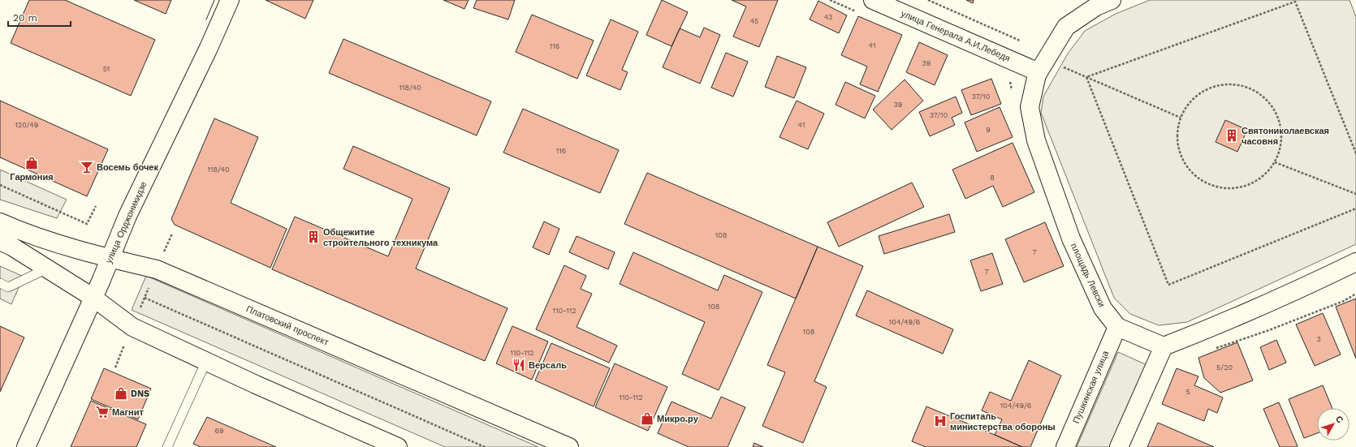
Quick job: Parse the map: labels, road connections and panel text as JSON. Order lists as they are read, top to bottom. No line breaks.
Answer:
{"streets":{"main road":["улица Генерала А.И.Лебедя","улица Орджоникидзе","площадь Левски","Платовский проспект","Пушкинская улица"]},"crossings":[["улица Генерала А.И.Лебедя","площадь Левски"],["улица Орджоникидзе","Платовский проспект"],["площадь Левски","Пушкинская улица"]],"places":{"building":["Святониколаевская часовня","Общежитие строительного техникума"],"shop":["Гармония","DNS","Микро.ру"],"bar":["Восемь бочек"],"restaurant":["Версаль"],"supermarket":["Магнит"],"hospital":["Госпиталь министерства обороны"]},"house_numbers":["43","45","41","116","39","51","118/40","37/10","39","37/10","120/49","41","9","116","118/40","8","108","7","7","108","110-112","104/49/6","108","3","110-112","5/20","5","110-112","104/49/6","69"],"scale_bar":"20 m","north":"top right"}
